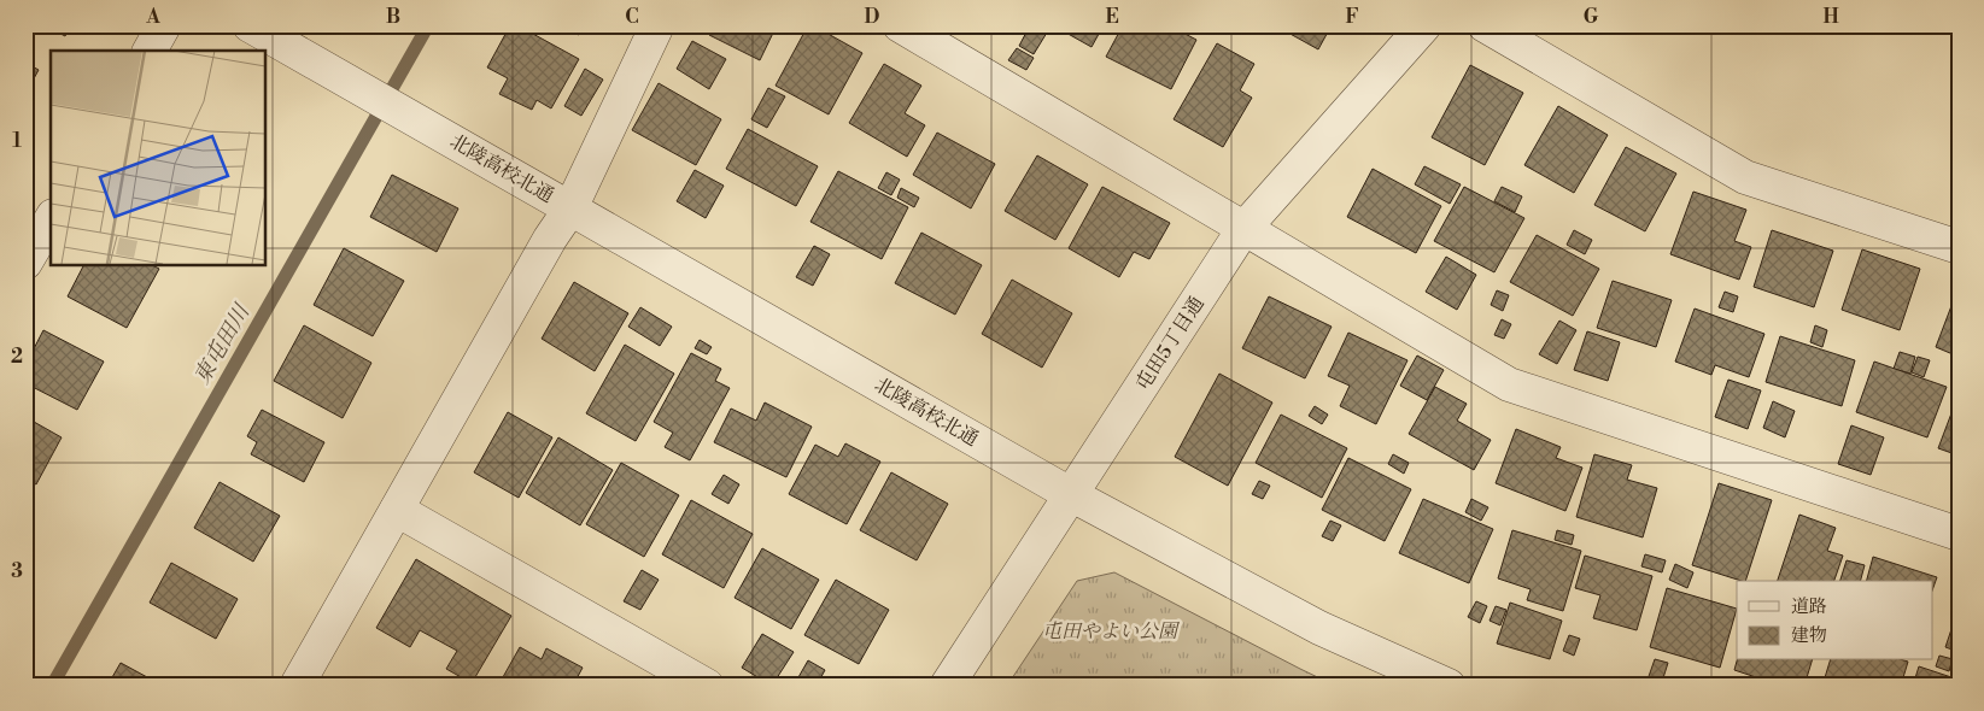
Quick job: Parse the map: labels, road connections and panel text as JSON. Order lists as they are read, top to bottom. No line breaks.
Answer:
{"streets":{"street":["北陵高校北通","屯田5丁目通"]},"crossings":[["北陵高校北通","屯田5丁目通"]],"water":["東屯田川"],"parks":["屯田やよい公園"],"legend":["道路","建物"],"grid":{"columns":["A","B","C","D","E","F","G","H"],"rows":["1","2","3"]}}
